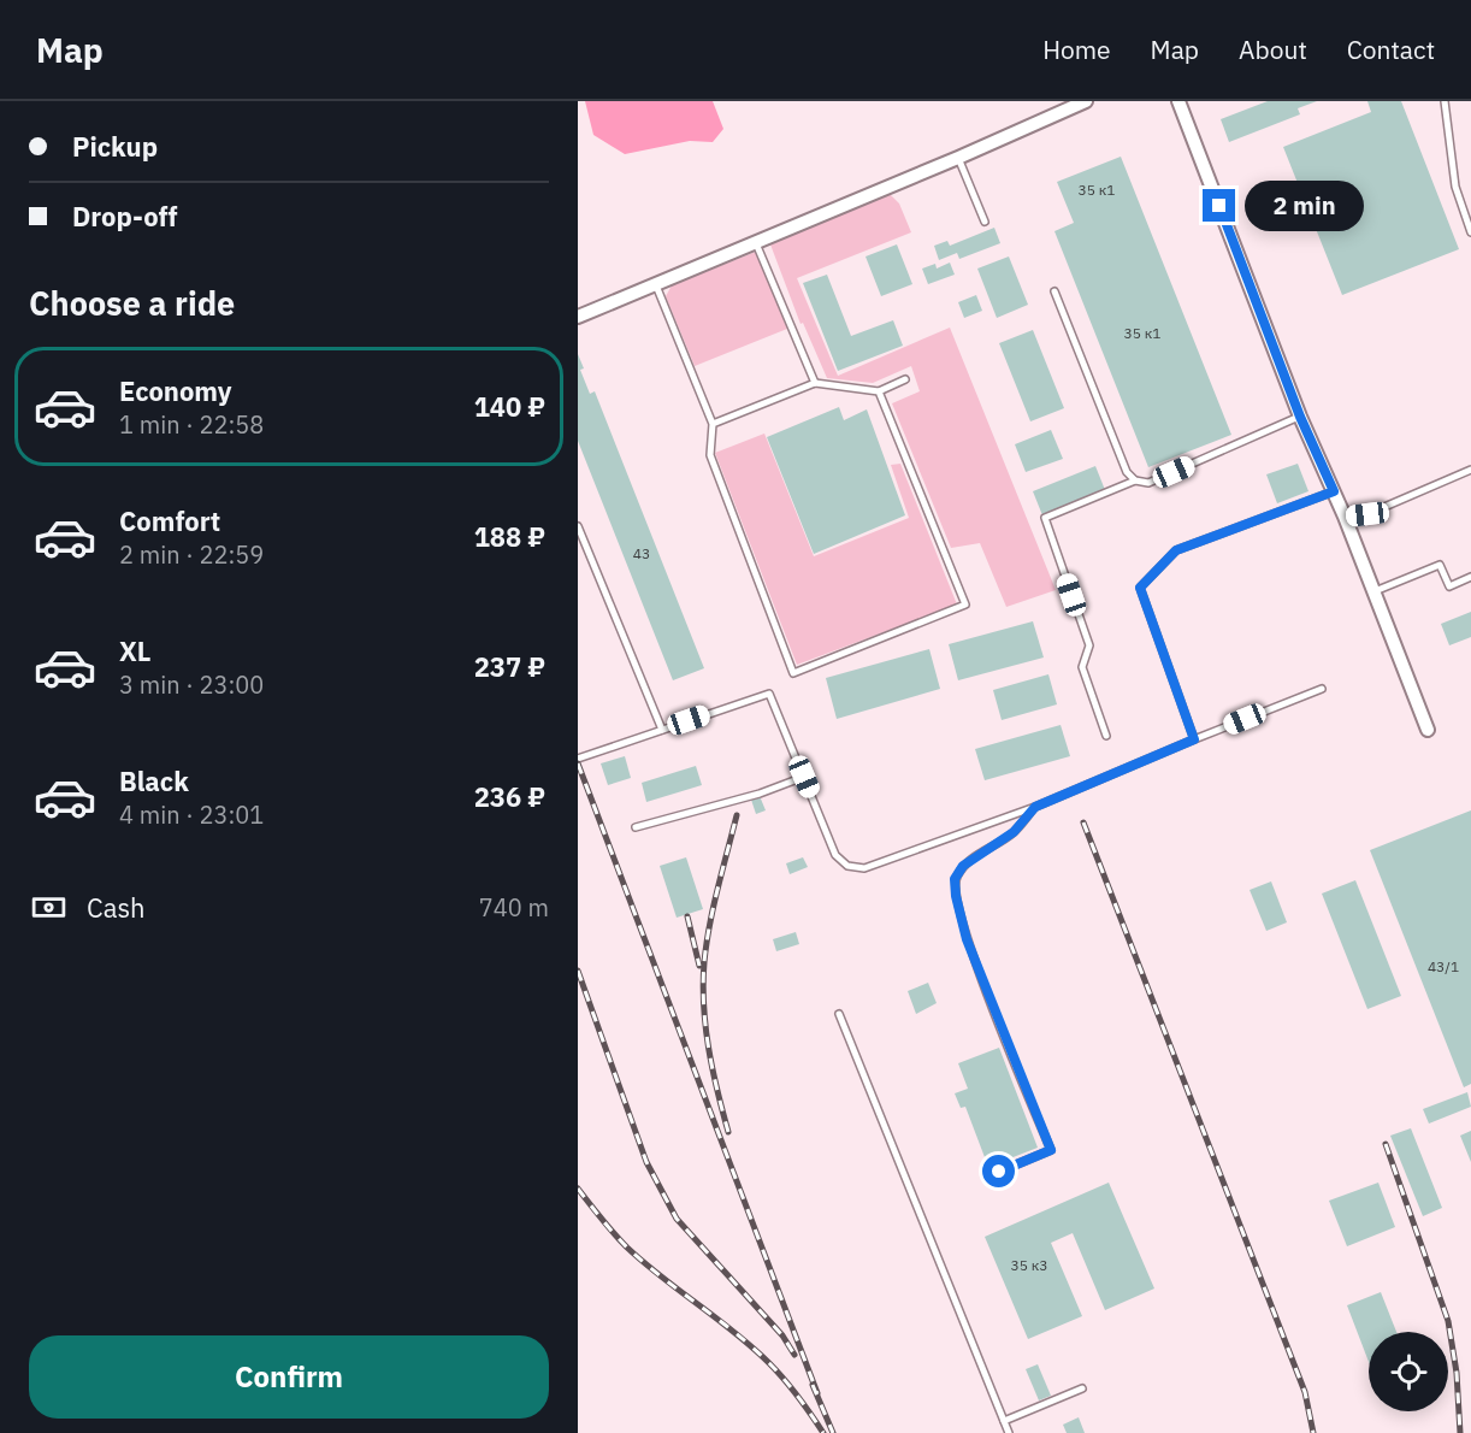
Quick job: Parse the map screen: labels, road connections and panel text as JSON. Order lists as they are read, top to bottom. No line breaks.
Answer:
{"house_numbers":["35 к1","35 к1","43","43/1","35 к3"],"page":{"header":"Map","nav":["Home","Map","About","Contact"],"banner":["Pickup","Drop-off"],"bubble":"2 min","heading":"Choose a ride","list":[{"name":"Economy","note":"1 min · 22:58","value":"140 ₽"},{"name":"Comfort","note":"2 min · 22:59","value":"188 ₽"},{"name":"XL","note":"3 min · 23:00","value":"237 ₽"},{"name":"Black","note":"4 min · 23:01","value":"236 ₽"}],"pay":["Cash","740 m"],"buttons":"Confirm"}}
